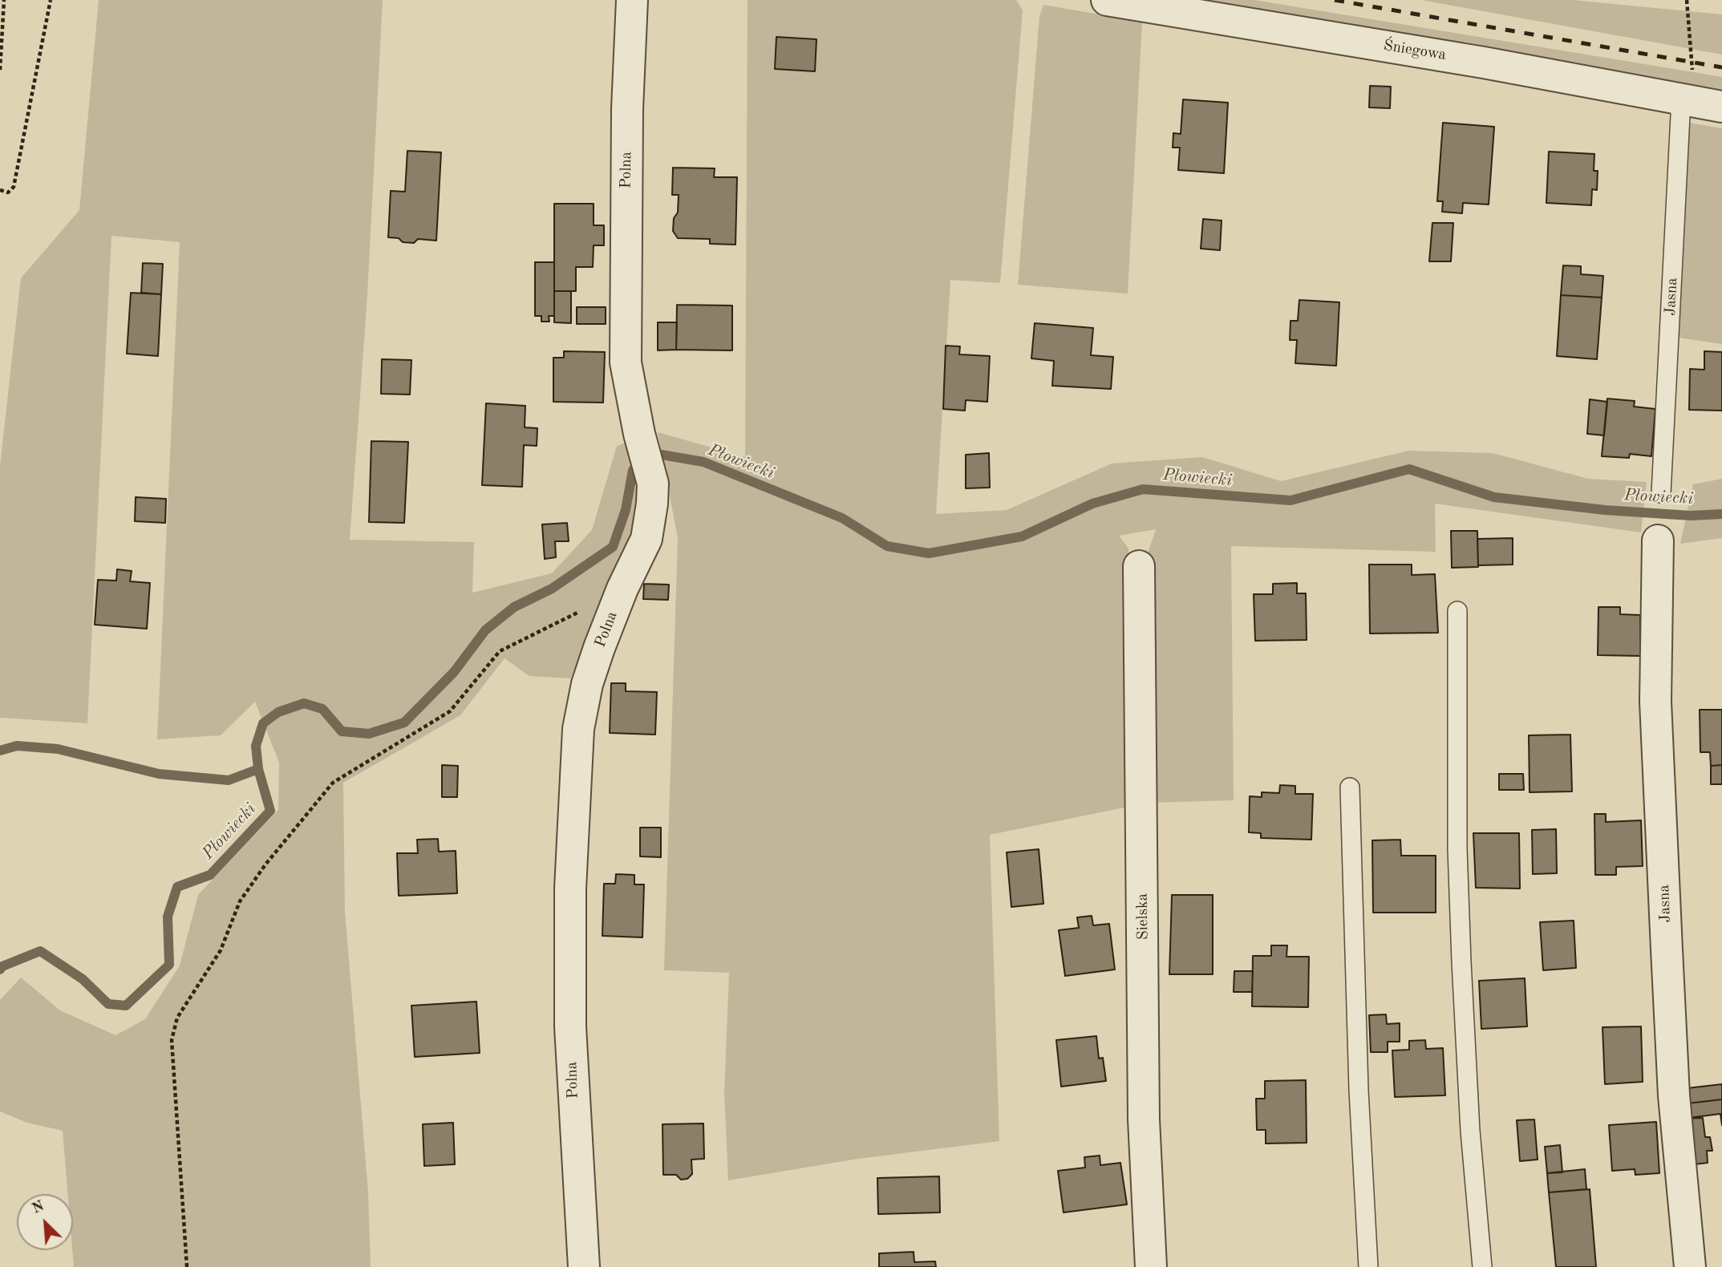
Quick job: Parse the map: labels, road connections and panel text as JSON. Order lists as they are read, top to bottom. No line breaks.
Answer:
{"streets":{"street":["Śniegowa","Polna","Jasna","Sielska"]},"crossings":[["Śniegowa","Jasna"]],"water":["Płowiecki"],"north":"top left"}
